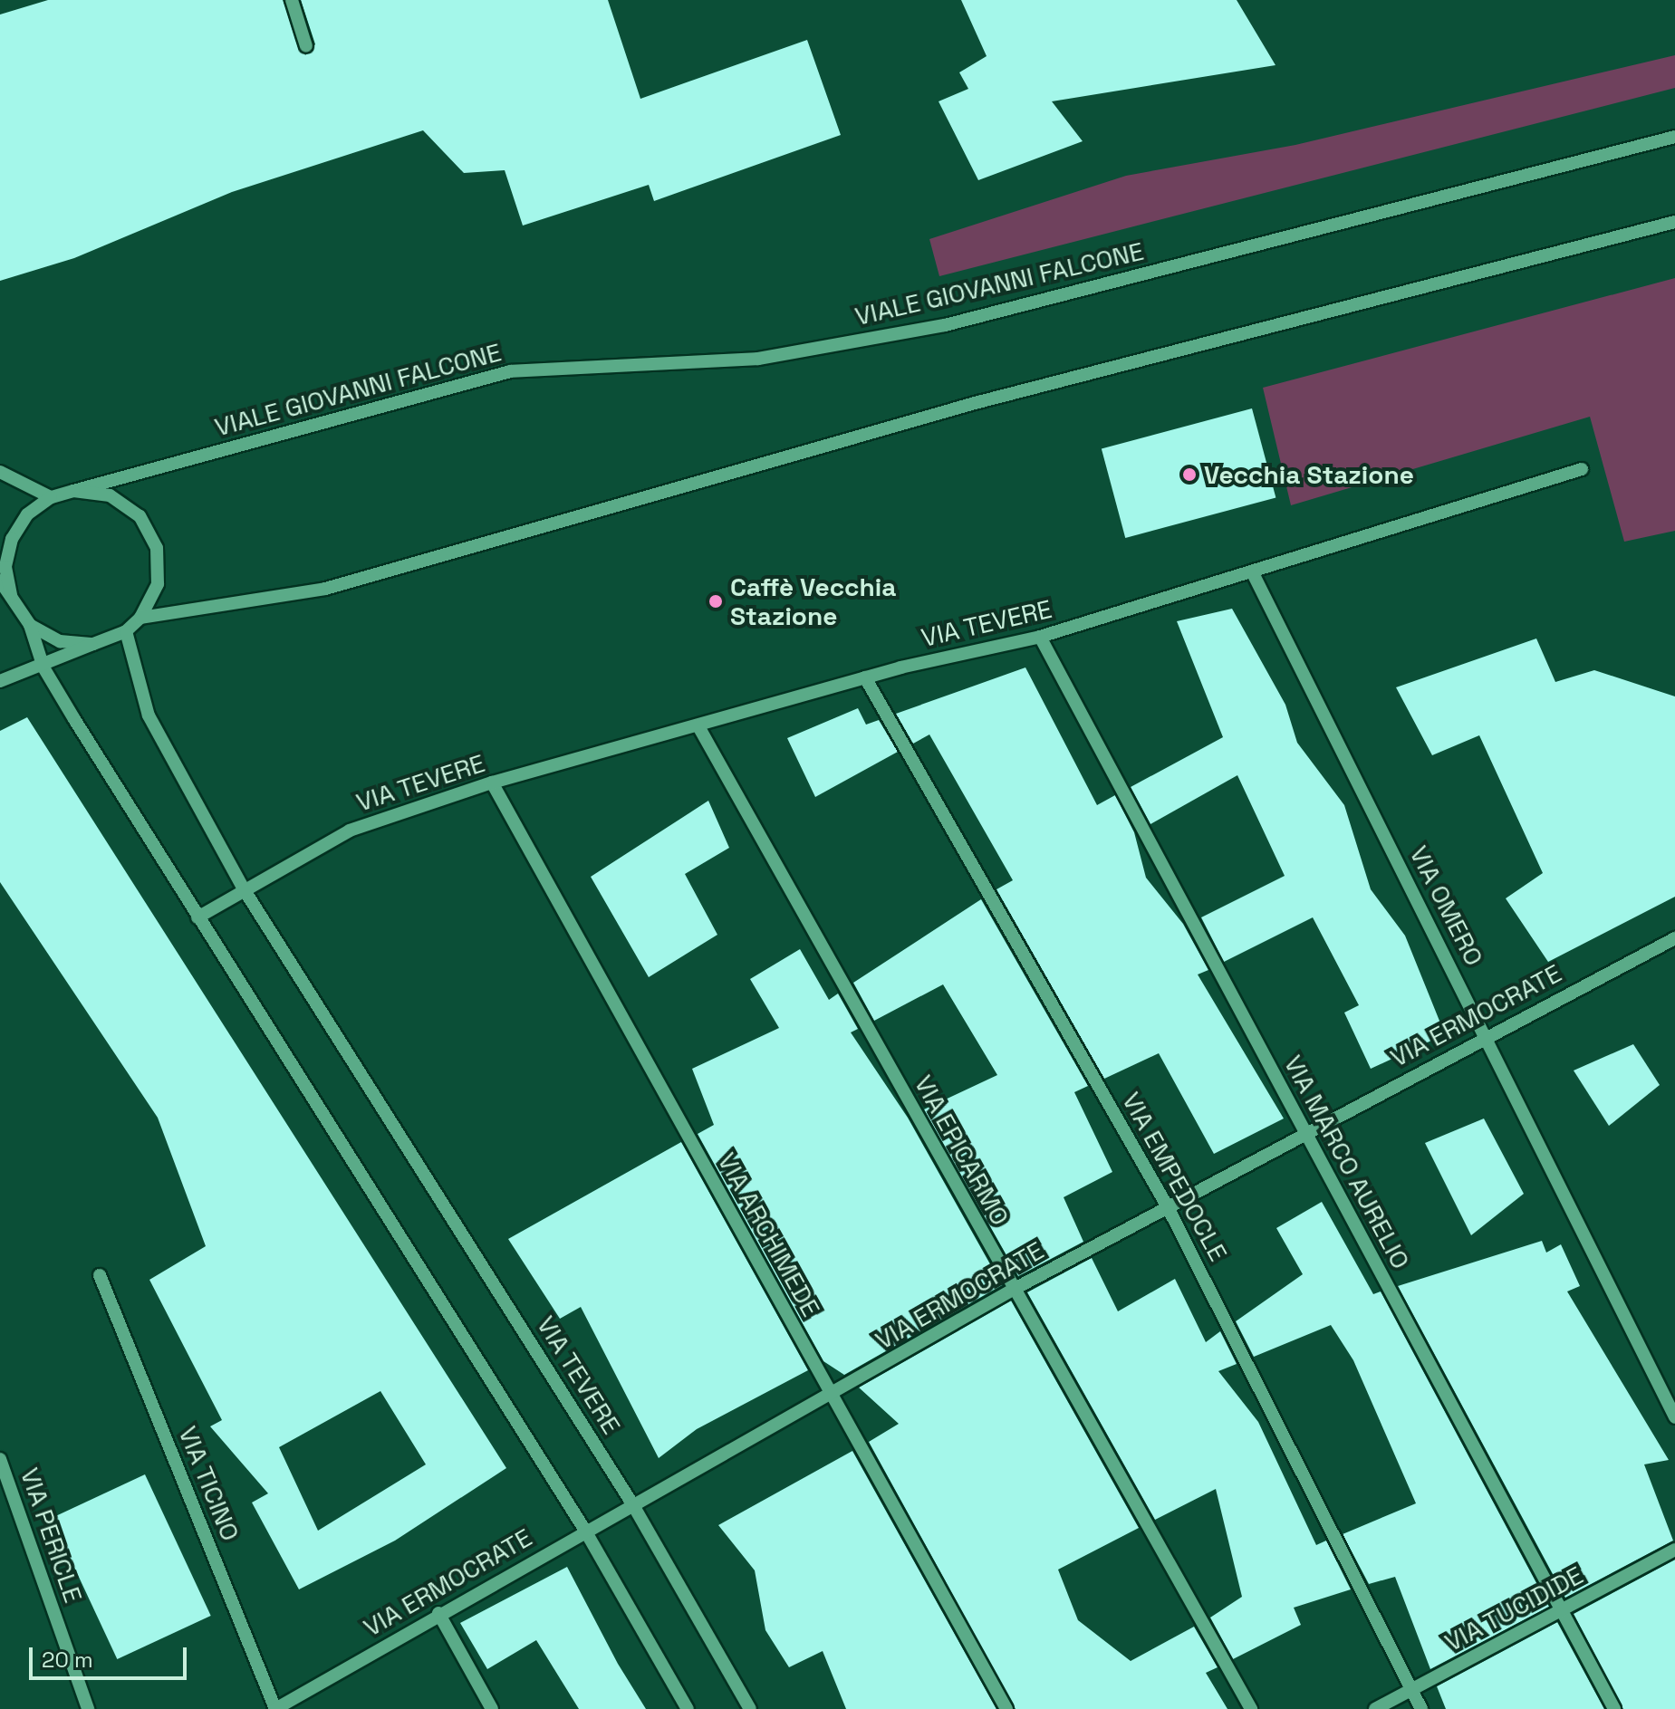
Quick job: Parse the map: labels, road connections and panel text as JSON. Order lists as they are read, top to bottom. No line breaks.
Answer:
{"streets":{"street":["VIALE GIOVANNI FALCONE","VIA TEVERE","VIA OMERO","VIA ERMOCRATE","VIA EPICARMO","VIA MARCO AURELIO","VIA EMPEDOCLE","VIA ARCHIMEDE","VIA TICINO","VIA PERICLE","VIA TUCIDIDE"]},"crossings":[["VIALE GIOVANNI FALCONE","VIA TEVERE"],["VIA TEVERE","VIA OMERO"],["VIA TEVERE","VIA ERMOCRATE"],["VIA TEVERE","VIA EPICARMO"],["VIA TEVERE","VIA MARCO AURELIO"],["VIA TEVERE","VIA EMPEDOCLE"],["VIA TEVERE","VIA ARCHIMEDE"],["VIA OMERO","VIA ERMOCRATE"],["VIA ERMOCRATE","VIA EPICARMO"],["VIA ERMOCRATE","VIA MARCO AURELIO"],["VIA ERMOCRATE","VIA EMPEDOCLE"],["VIA ERMOCRATE","VIA ARCHIMEDE"],["VIA ERMOCRATE","VIA TICINO"],["VIA MARCO AURELIO","VIA TUCIDIDE"],["VIA EMPEDOCLE","VIA TUCIDIDE"]],"places":["Vecchia Stazione","Caffè Vecchia Stazione"],"scale_bar":"20 m"}
